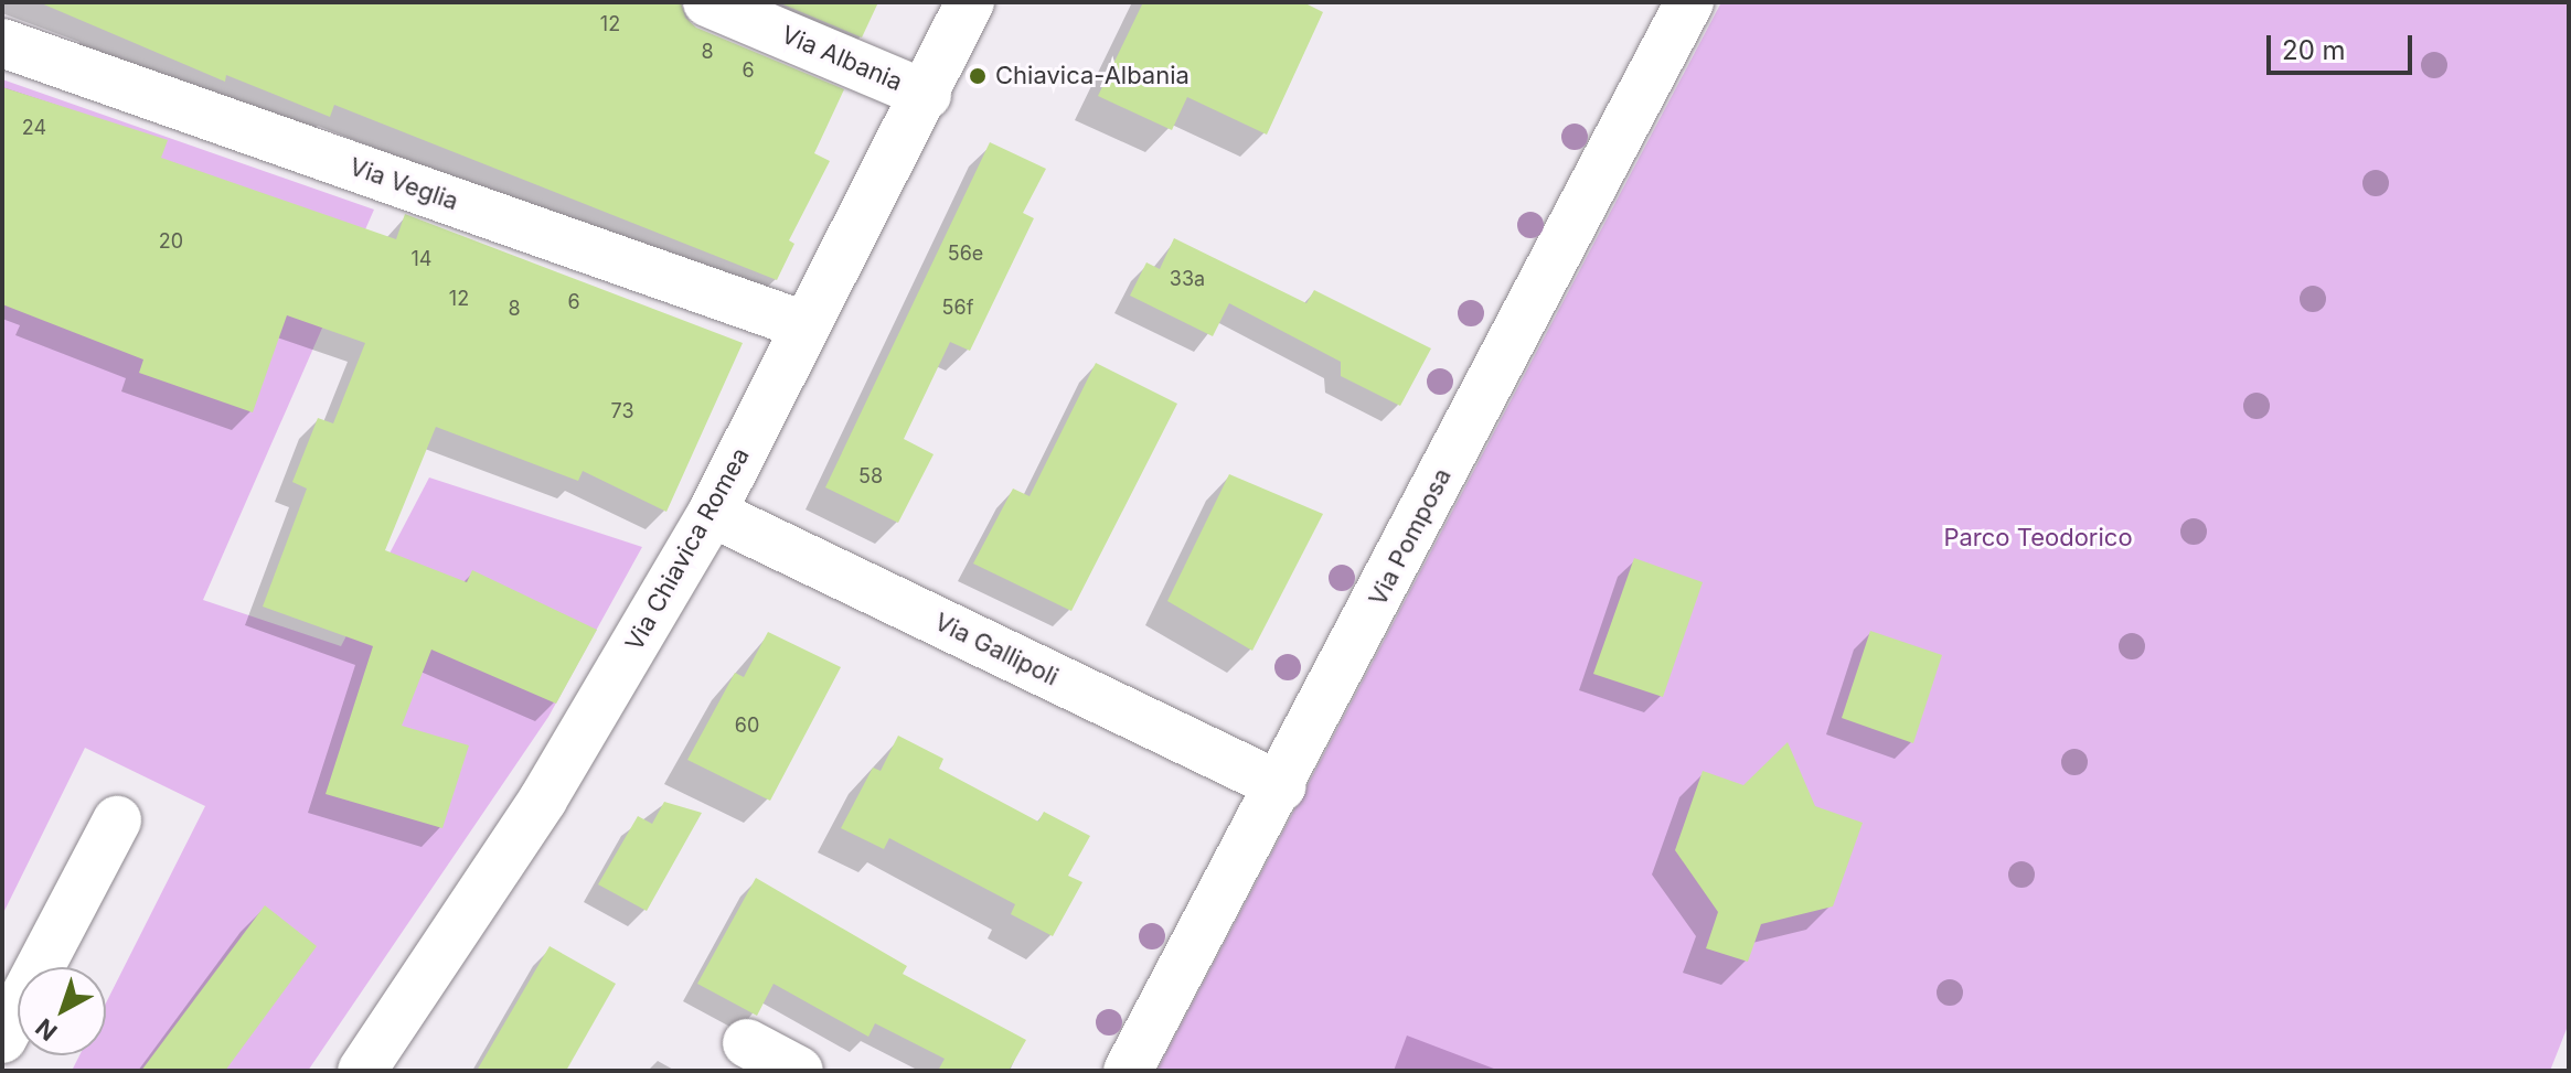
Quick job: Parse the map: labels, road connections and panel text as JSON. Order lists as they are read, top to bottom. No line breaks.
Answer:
{"streets":{"street":["Via Albania","Via Veglia","Via Pomposa","Via Chiavica Romea","Via Gallipoli"]},"crossings":[["Via Albania","Via Chiavica Romea"],["Via Veglia","Via Chiavica Romea"],["Via Pomposa","Via Gallipoli"],["Via Chiavica Romea","Via Gallipoli"]],"parks":["Parco Teodorico"],"places":["Chiavica-Albania"],"house_numbers":["12","8","6","24","20","56e","14","33a","12","6","56f","8","73","58","60"],"scale_bar":"20 m","north":"bottom left"}
